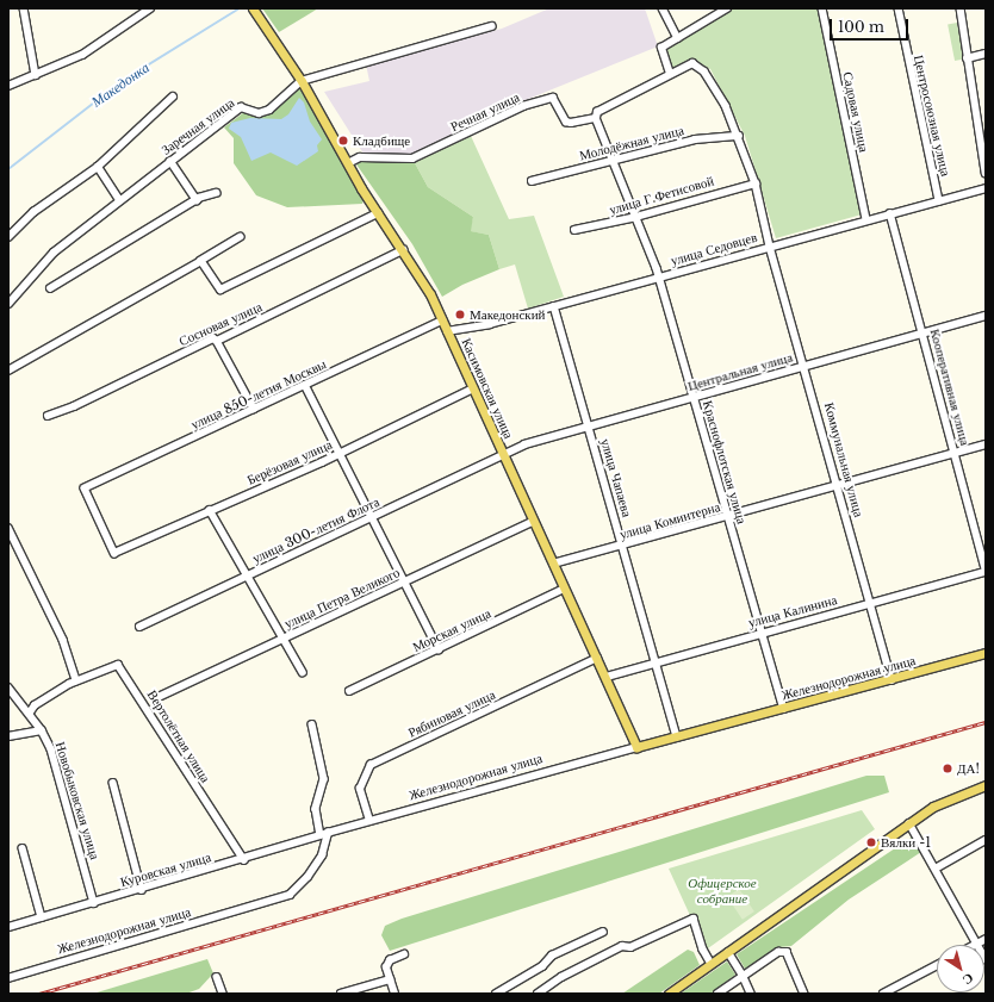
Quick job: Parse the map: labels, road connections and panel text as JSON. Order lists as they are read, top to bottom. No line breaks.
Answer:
{"streets":{"main road":["Касимовская улица","Железнодорожная улица"],"street":["Речная улица","Садовая улица","Центросоюзная улица","Заречная улица","Молодёжная улица","улица Г.Фетисовой","улица Седовцев","Сосновая улица","Центральная улица","Кооперативная улица","улица 850-летия Москвы","Коммунальная улица","Берёзовая улица","Краснофлотская улица","улица Чапаева","улица Коминтерна","улица 300-летия Флота","улица Петра Великого","улица Калинина","Морская улица","Рябиновая улица","Вертолётная улица","Новобыковская улица","Куровская улица"]},"crossings":[["Речная улица","Касимовская улица"],["Речная улица","Коммунальная улица"],["Речная улица","Краснофлотская улица"],["Садовая улица","улица Седовцев"],["Центросоюзная улица","улица Седовцев"],["Заречная улица","Касимовская улица"],["Молодёжная улица","Коммунальная улица"],["Молодёжная улица","Краснофлотская улица"],["улица Г.Фетисовой","Коммунальная улица"],["улица Г.Фетисовой","Краснофлотская улица"],["улица Седовцев","Кооперативная улица"],["улица Седовцев","Касимовская улица"],["улица Седовцев","Коммунальная улица"],["улица Седовцев","Краснофлотская улица"],["улица Седовцев","улица Чапаева"],["Сосновая улица","Касимовская улица"],["Центральная улица","Кооперативная улица"],["Центральная улица","Касимовская улица"],["Центральная улица","Коммунальная улица"],["Центральная улица","Краснофлотская улица"],["Центральная улица","улица Чапаева"],["Центральная улица","улица 300-летия Флота"],["Кооперативная улица","улица Коминтерна"],["Касимовская улица","улица 850-летия Москвы"],["Касимовская улица","Берёзовая улица"],["Касимовская улица","улица Коминтерна"],["Касимовская улица","улица 300-летия Флота"],["Касимовская улица","улица Петра Великого"],["Касимовская улица","улица Калинина"],["Касимовская улица","Морская улица"],["Касимовская улица","Железнодорожная улица"],["Касимовская улица","Рябиновая улица"],["улица 850-летия Москвы","Берёзовая улица"],["Коммунальная улица","улица Коминтерна"],["Коммунальная улица","улица Калинина"],["Коммунальная улица","Железнодорожная улица"],["Краснофлотская улица","улица Коминтерна"],["Краснофлотская улица","улица Калинина"],["Краснофлотская улица","Железнодорожная улица"],["улица Чапаева","улица Коминтерна"],["улица Чапаева","улица Калинина"],["улица Чапаева","Железнодорожная улица"],["Железнодорожная улица","Рябиновая улица"],["Железнодорожная улица","Куровская улица"],["Вертолётная улица","Новобыковская улица"],["Вертолётная улица","Куровская улица"],["Новобыковская улица","Куровская улица"]],"water":["Македонка"],"parks":["Офицерское собрание"],"places":["Кладбище","Македонский","ДА!","Вялки -1"],"scale_bar":"100 m","north":"bottom right"}
